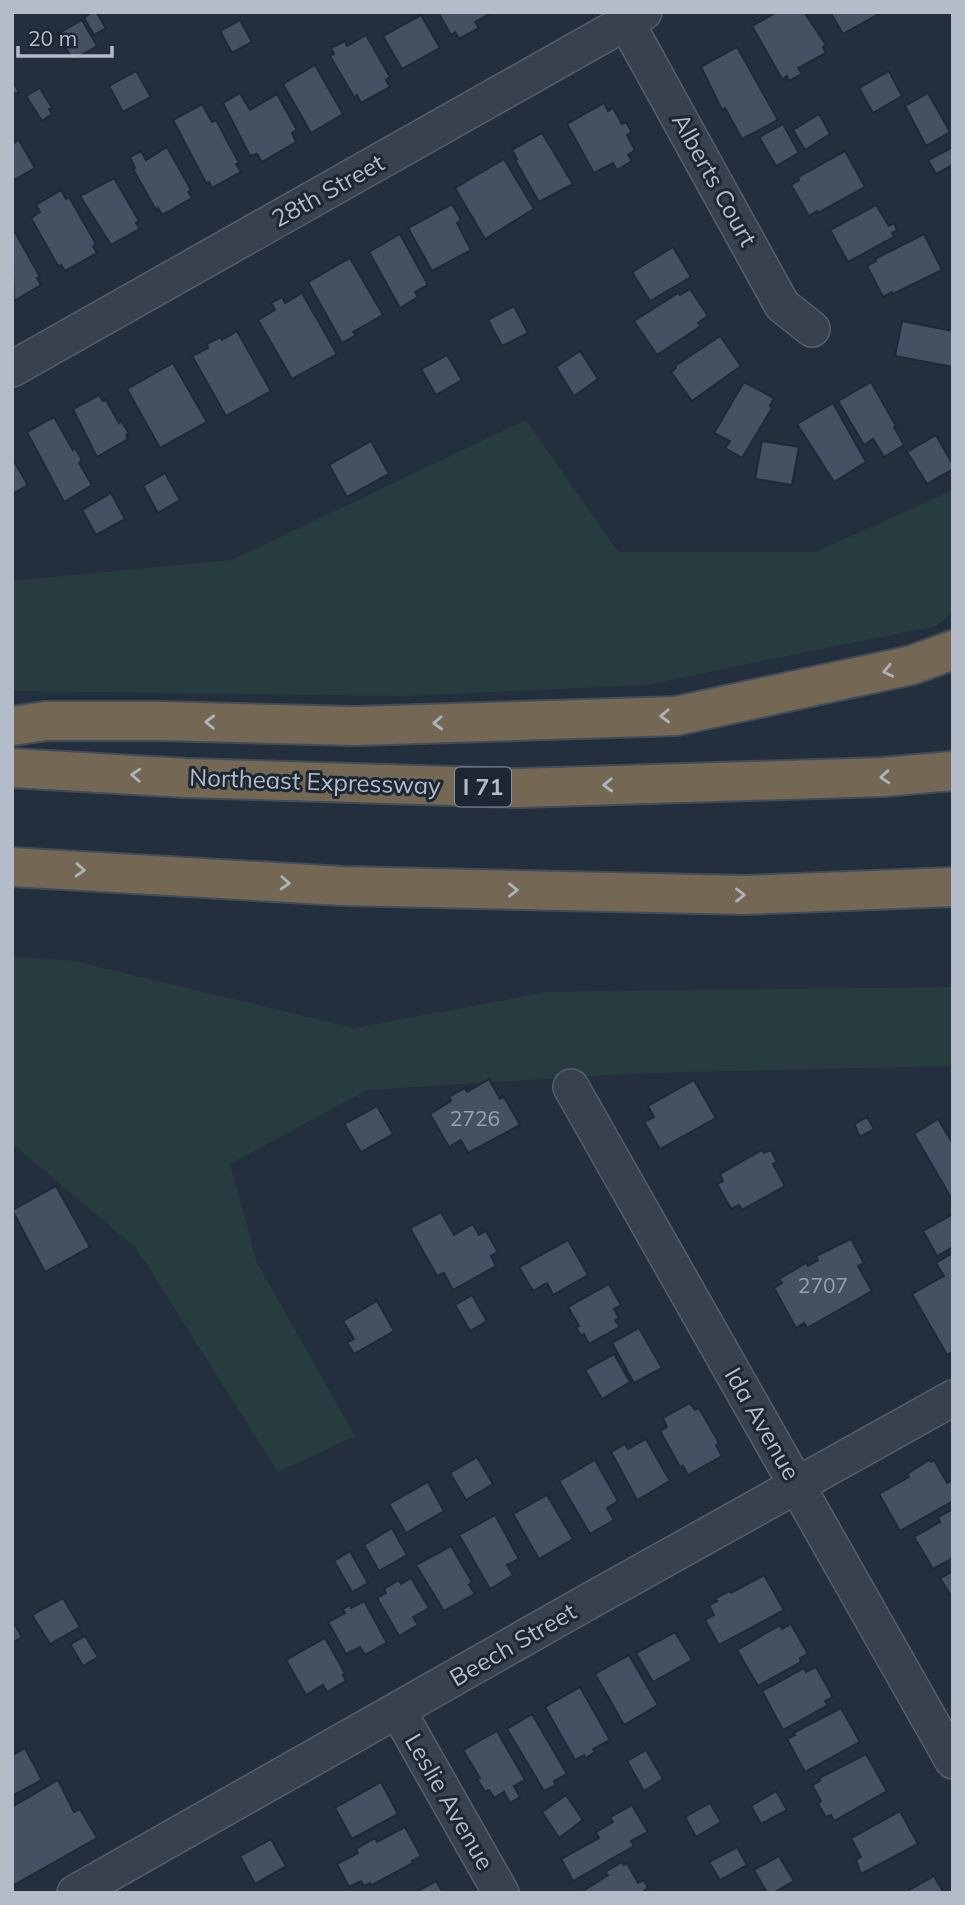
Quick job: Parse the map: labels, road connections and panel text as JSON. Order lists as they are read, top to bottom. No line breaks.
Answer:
{"streets":{"highway":["Northeast Expressway","I 71"],"street":["Alberts Court","28th Street","Ida Avenue","Beech Street","Leslie Avenue"]},"crossings":[["Alberts Court","28th Street"],["Ida Avenue","Beech Street"],["Beech Street","Leslie Avenue"]],"house_numbers":["2726","2707"],"scale_bar":"20 m"}
